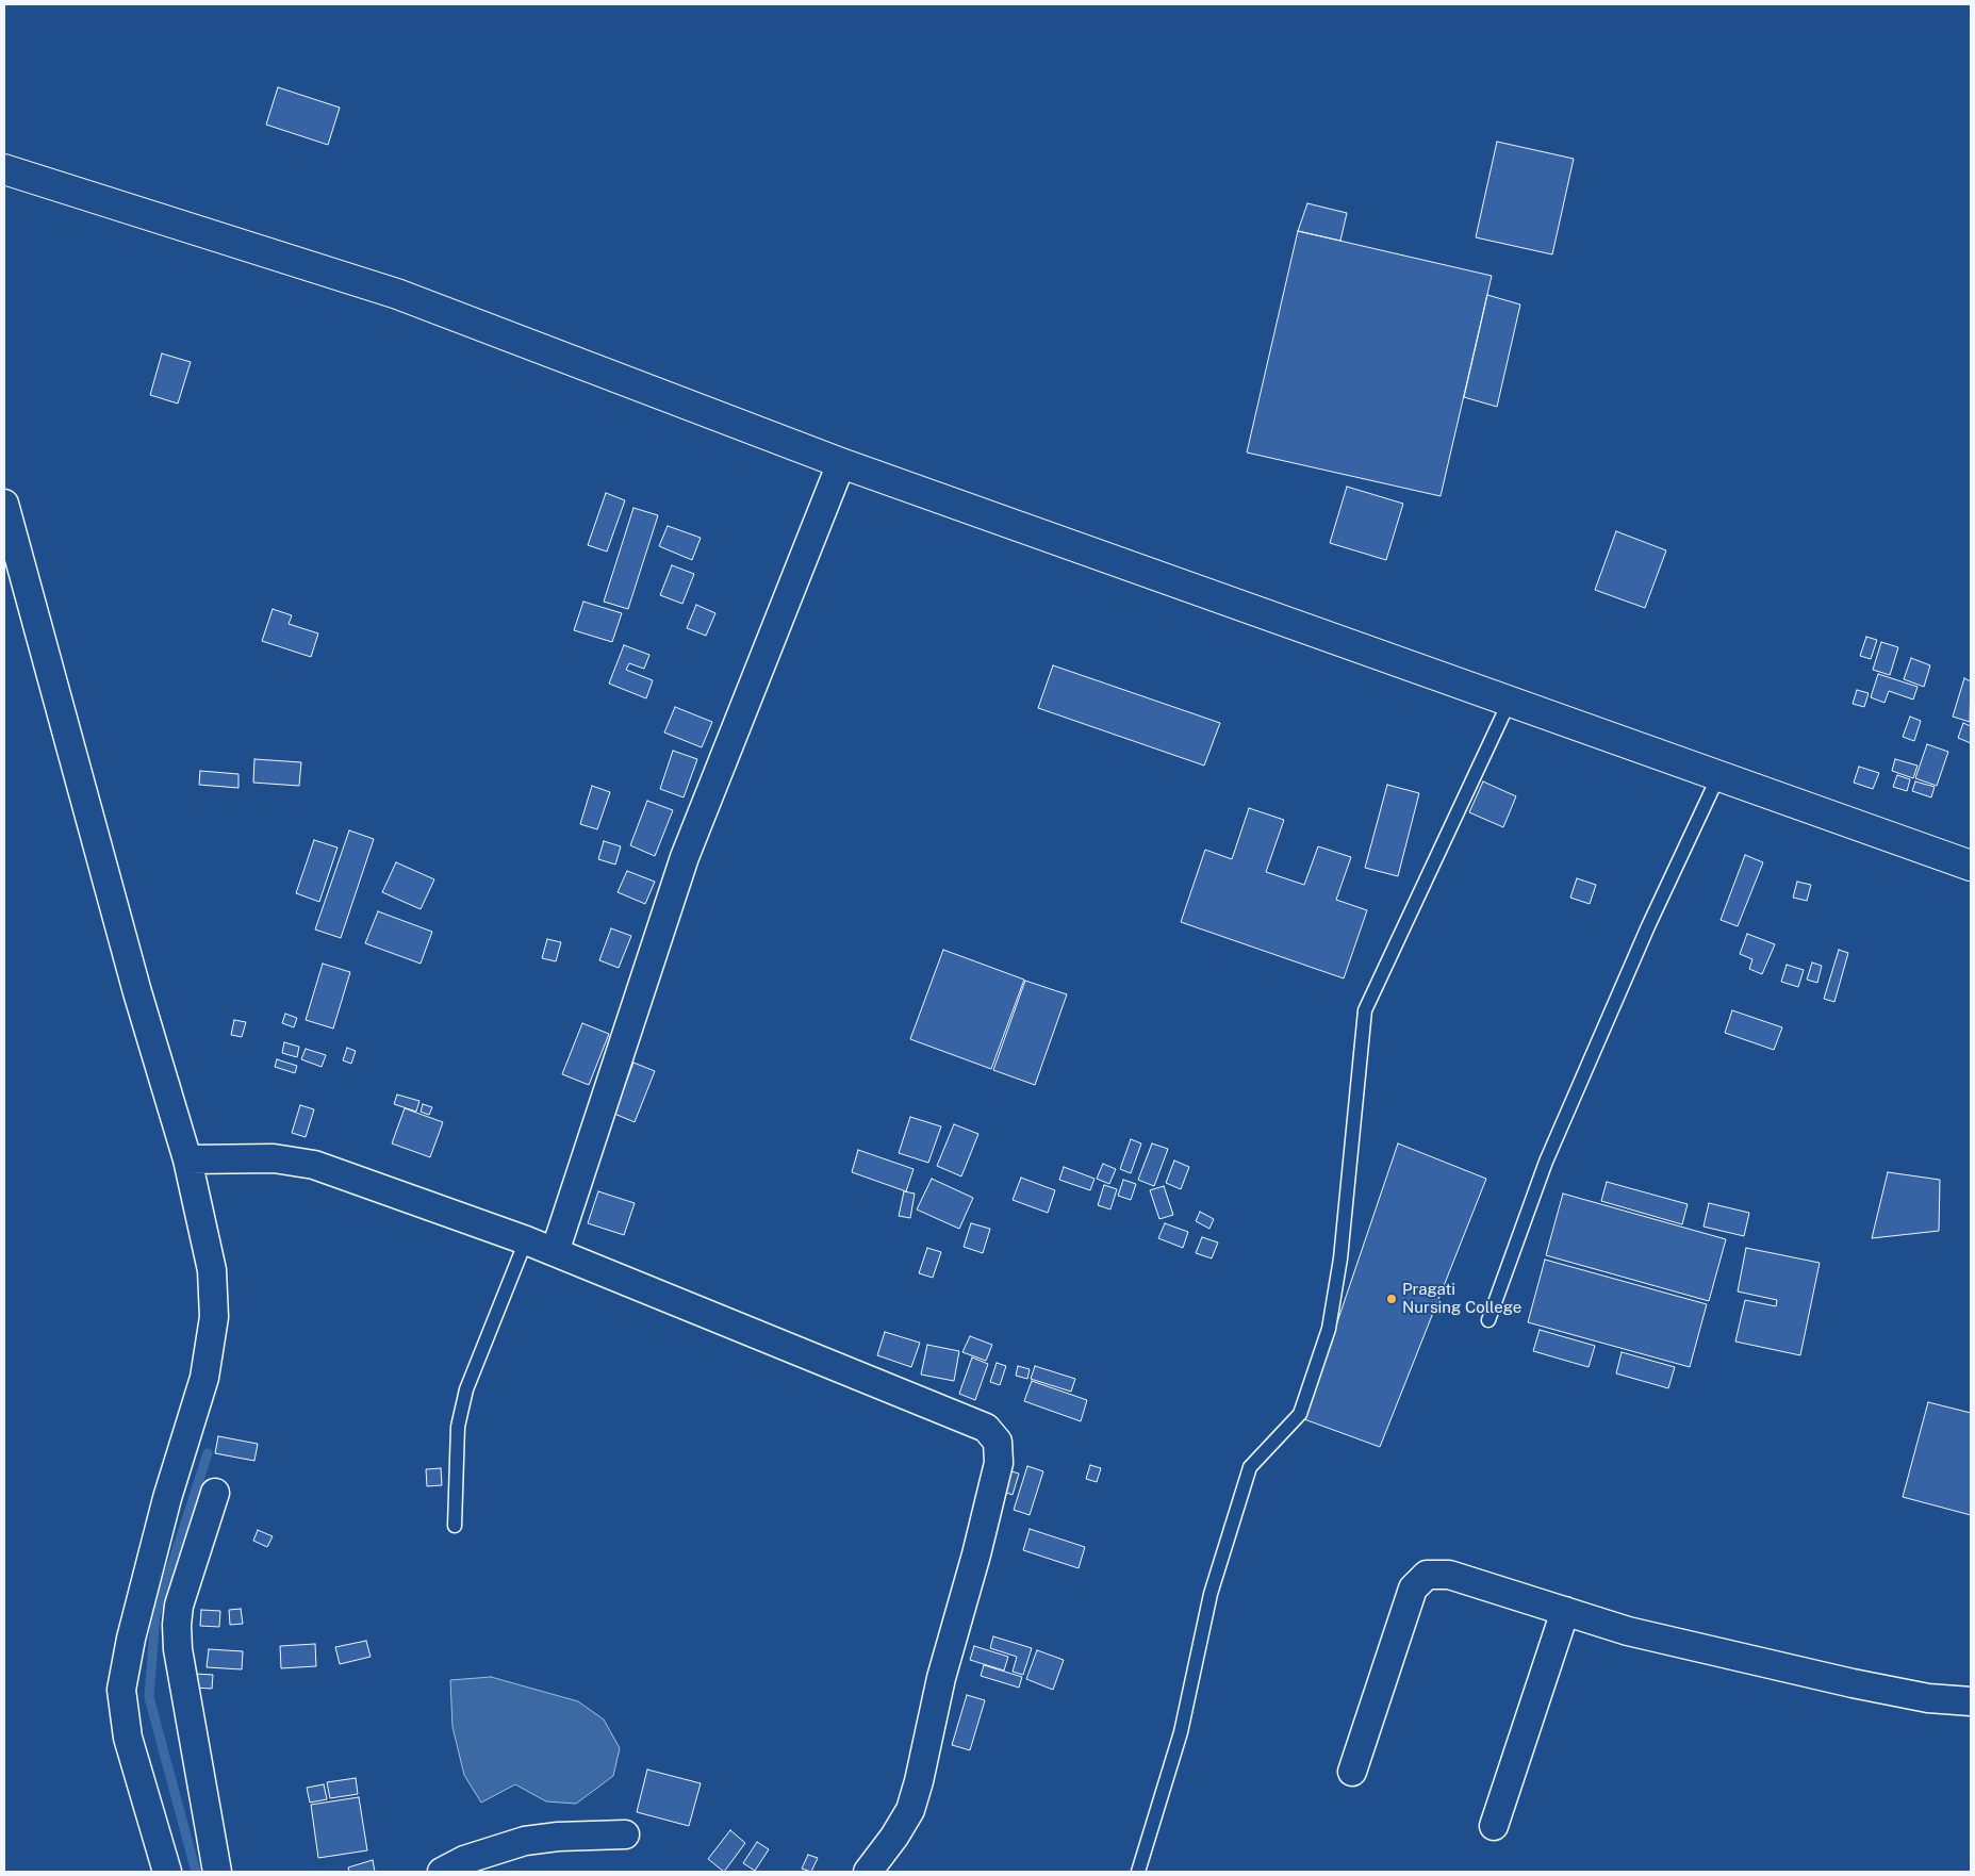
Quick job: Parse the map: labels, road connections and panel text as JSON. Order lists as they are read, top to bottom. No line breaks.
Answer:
{"places":["Pragati Nursing College"]}
